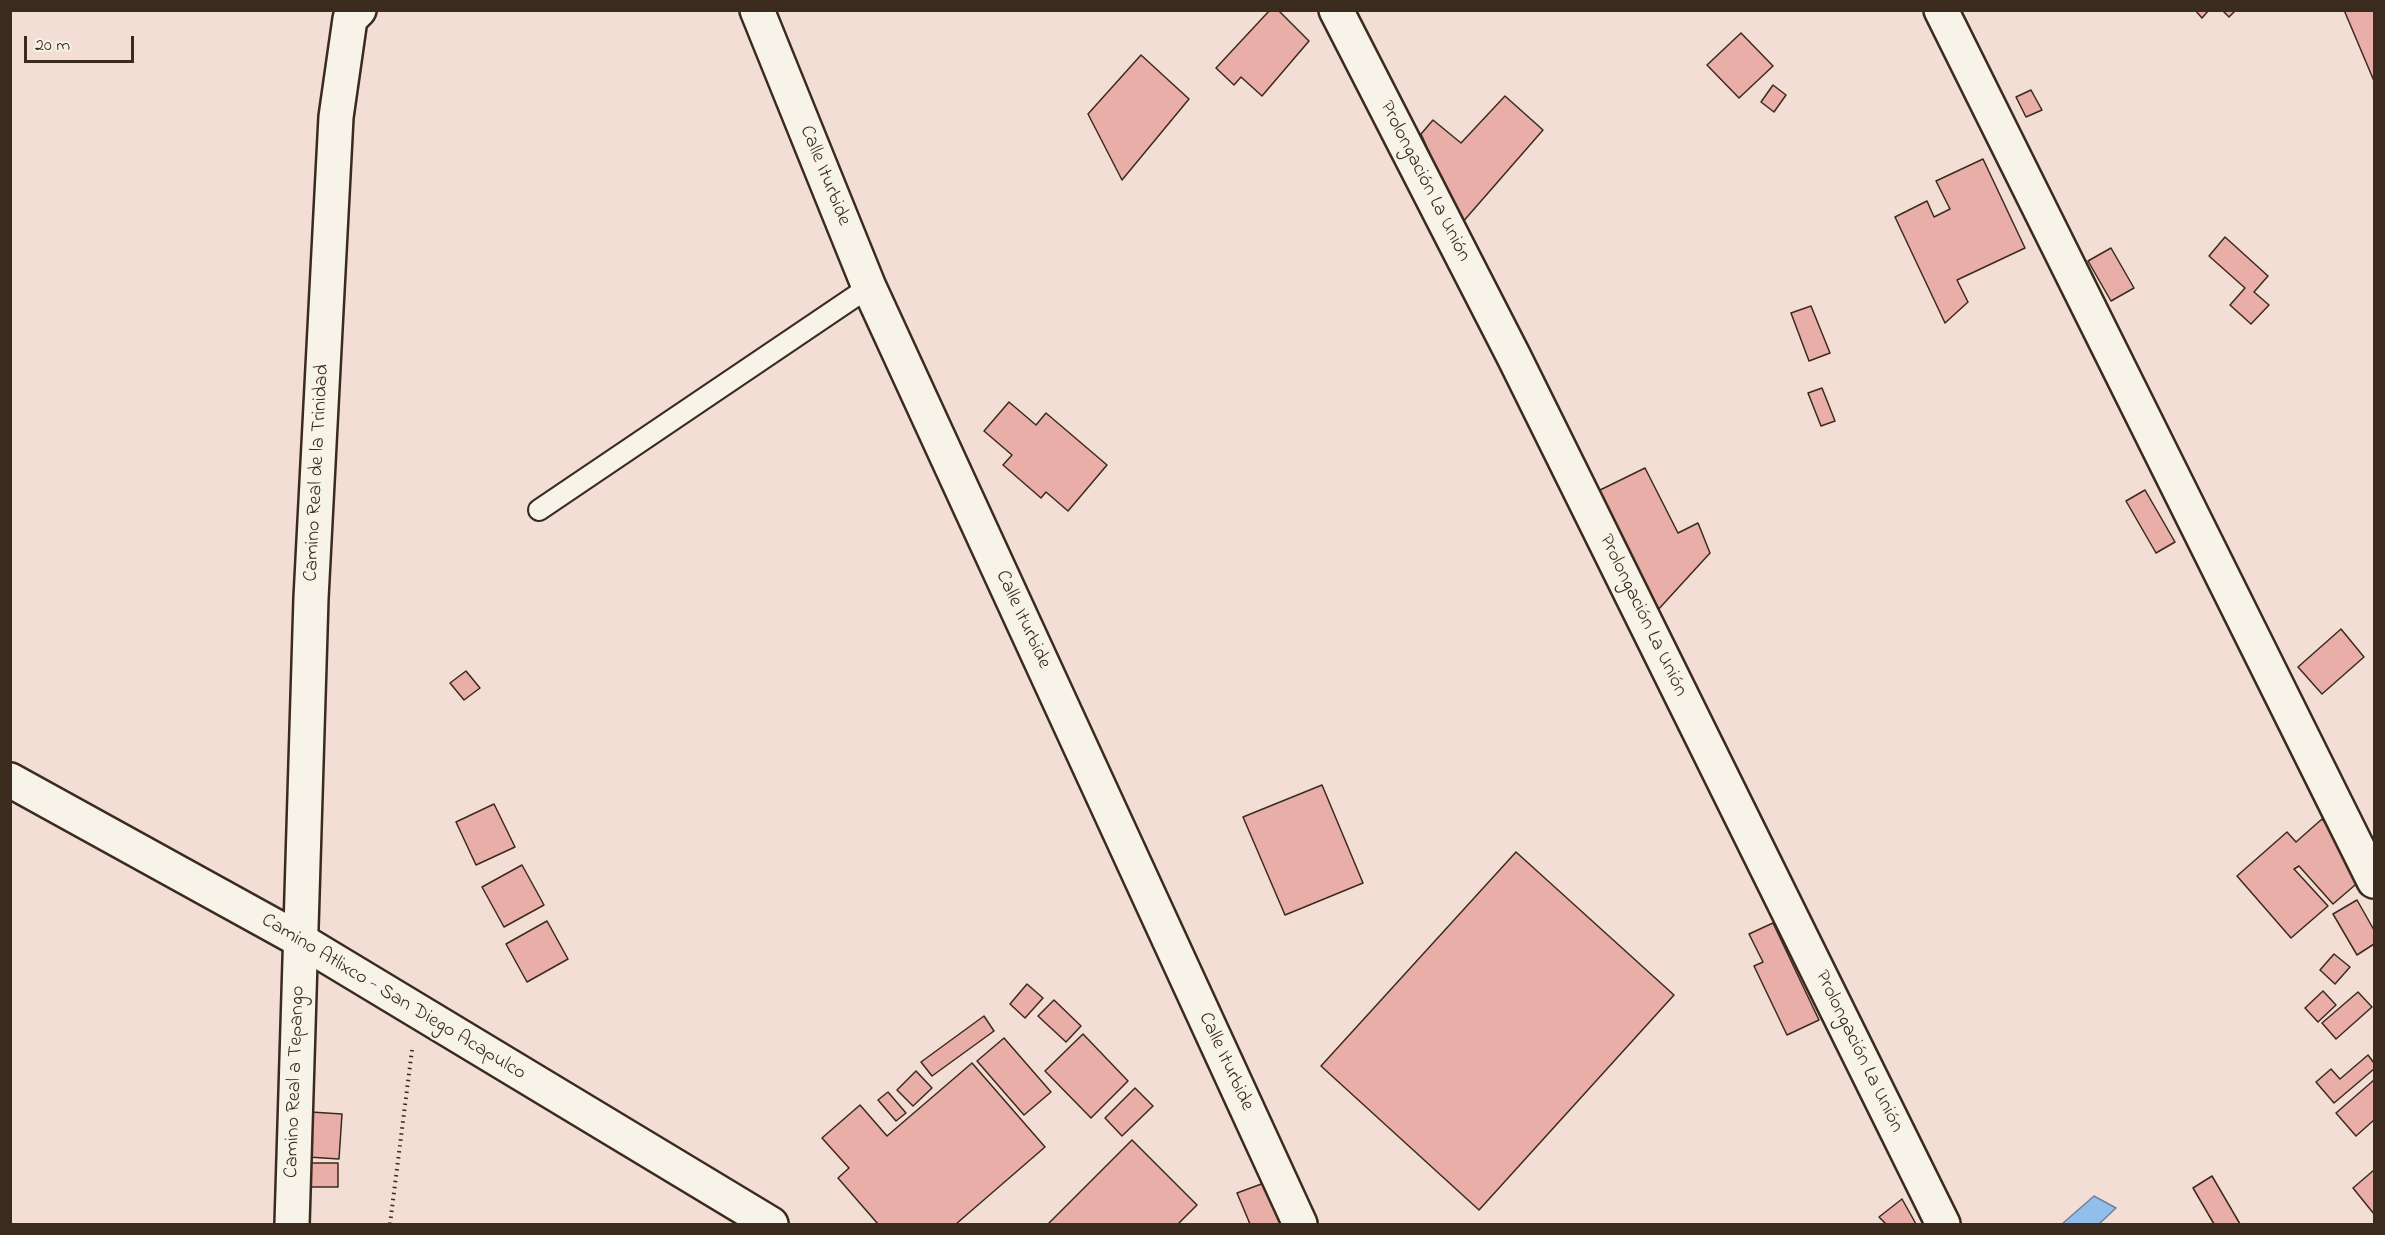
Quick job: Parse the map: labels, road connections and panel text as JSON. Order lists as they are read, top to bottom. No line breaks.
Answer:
{"streets":{"street":["Calle Iturbide","Prolongación La Unión","Camino Real de la Trinidad","Camino Atlixco - San Diego Acapulco","Camino Real a Tepango"]},"crossings":[["Camino Real de la Trinidad","Camino Atlixco - San Diego Acapulco"],["Camino Real de la Trinidad","Camino Real a Tepango"],["Camino Atlixco - San Diego Acapulco","Camino Real a Tepango"]],"scale_bar":"20 m"}
